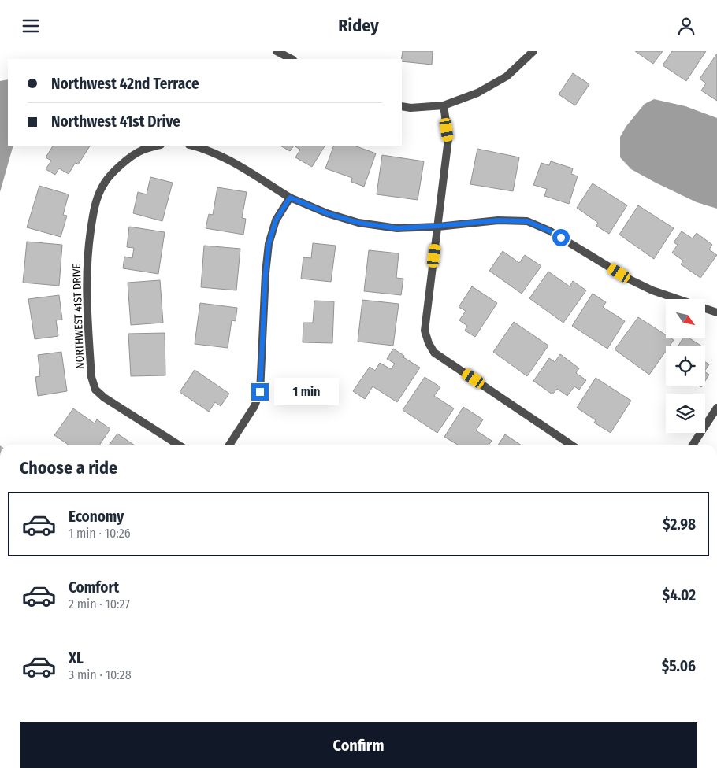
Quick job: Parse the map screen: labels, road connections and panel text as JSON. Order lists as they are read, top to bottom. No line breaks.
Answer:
{"streets":{"street":["NORTHWEST 41ST DRIVE"]},"north":"bottom right","page":{"header":"Ridey","banner":["Northwest 42nd Terrace","Northwest 41st Drive"],"bubble":"1 min","heading":"Choose a ride","list":[{"name":"Economy","note":"1 min · 10:26","value":"$2.98"},{"name":"Comfort","note":"2 min · 10:27","value":"$4.02"},{"name":"XL","note":"3 min · 10:28","value":"$5.06"}],"buttons":"Confirm"}}
